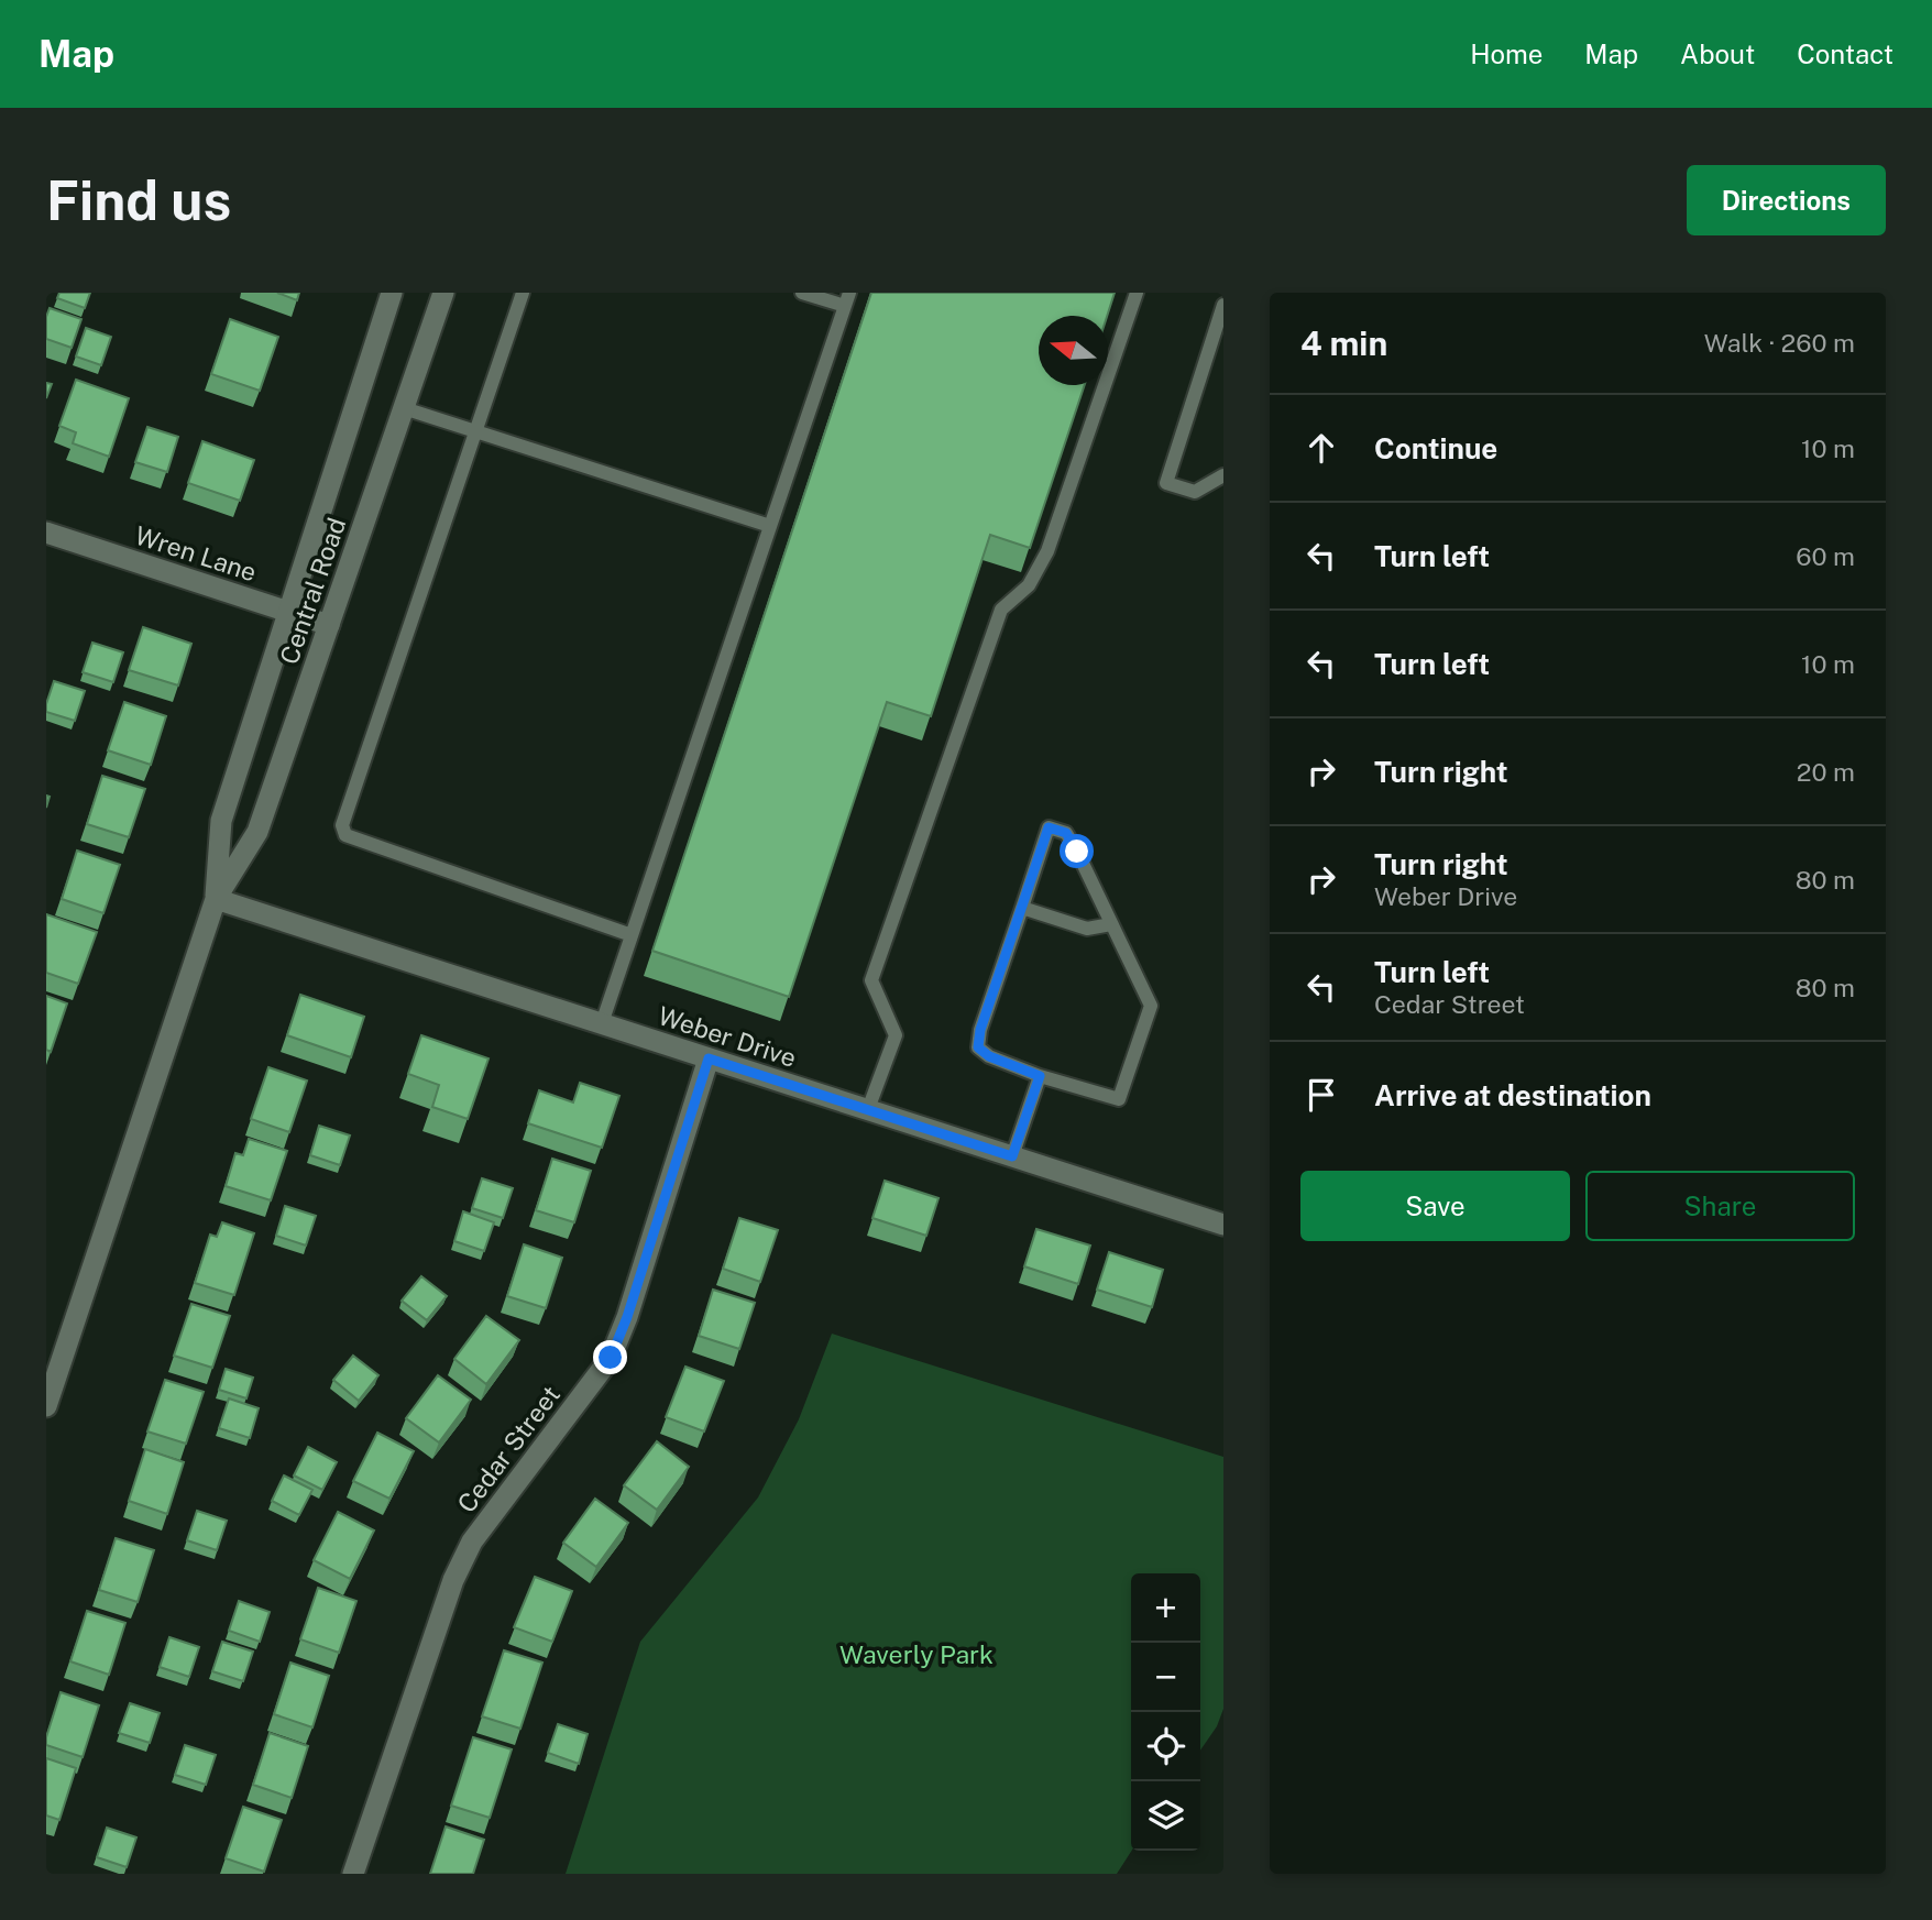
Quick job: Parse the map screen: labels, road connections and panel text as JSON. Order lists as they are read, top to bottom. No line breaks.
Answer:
{"streets":{"street":["Wren Lane","Central Road","Weber Drive","Cedar Street"]},"crossings":[["Wren Lane","Central Road"],["Central Road","Weber Drive"],["Weber Drive","Cedar Street"]],"parks":["Waverly Park"],"north":"left","page":{"header":"Map","nav":["Home","Map","About","Contact"],"buttons":["Directions",["Save","Share"]],"title":"Find us","heading":["4 min","Walk · 260 m"],"list":[["Continue","10 m"],["Turn left","60 m"],["Turn left","10 m"],["Turn right","20 m"],["Turn right","Weber Drive","80 m"],["Turn left","Cedar Street","80 m"],"Arrive at destination"],"map_buttons":["+","−"]}}
